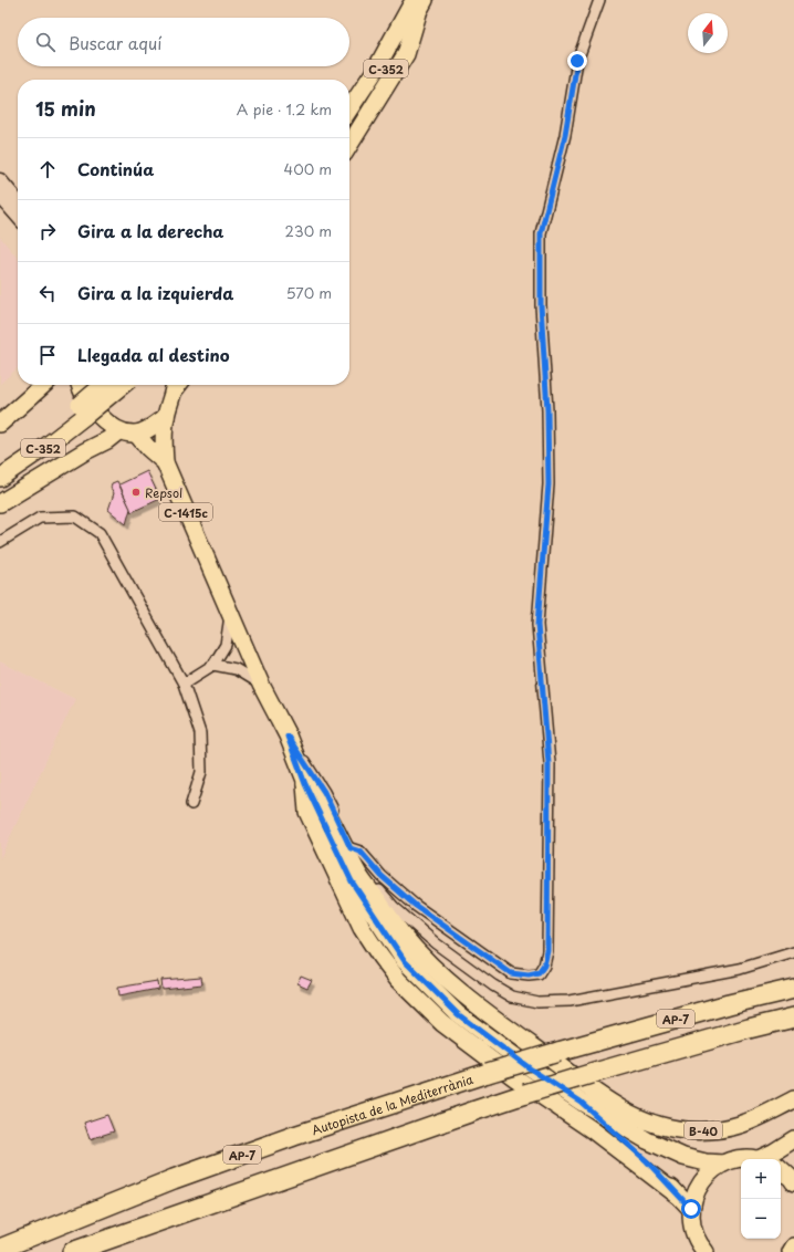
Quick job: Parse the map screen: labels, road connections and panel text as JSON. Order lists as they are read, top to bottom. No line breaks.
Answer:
{"streets":{"highway":["AP-7","Autopista de la Mediterrània"],"main road":["C-352","C-1415c","B-40"]},"crossings":[["C-1415c","B-40"]],"places":["Repsol"],"north":"top","page":{"search":"Buscar aquí","heading":["15 min","A pie · 1.2 km"],"list":[["Continúa","400 m"],["Gira a la derecha","230 m"],["Gira a la izquierda","570 m"],"Llegada al destino"],"map_buttons":["+","−"]}}
